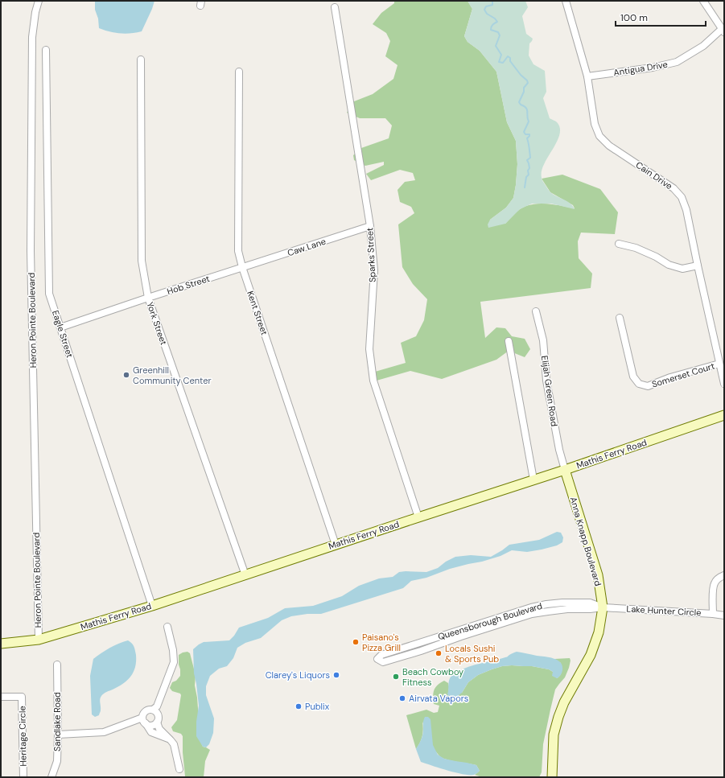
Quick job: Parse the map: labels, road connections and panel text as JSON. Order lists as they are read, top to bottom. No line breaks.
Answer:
{"streets":{"main road":["Mathis Ferry Road","Anna Knapp Boulevard"],"street":["Antigua Drive","Cain Drive","Caw Lane","Sparks Street","Hob Street","Kent Street","Heron Pointe Boulevard","York Street","Eagle Street","Somerset Court","Elijah Green Road","Lake Hunter Circle","Queensborough Boulevard","Sandlake Road","Heritage Circle"]},"crossings":[["Antigua Drive","Cain Drive"],["Cain Drive","Somerset Court"],["Caw Lane","Sparks Street"],["Caw Lane","Hob Street"],["Caw Lane","Kent Street"],["Sparks Street","Mathis Ferry Road"],["Hob Street","Kent Street"],["Hob Street","York Street"],["Hob Street","Eagle Street"],["Kent Street","Mathis Ferry Road"],["Heron Pointe Boulevard","Mathis Ferry Road"],["York Street","Mathis Ferry Road"],["Eagle Street","Mathis Ferry Road"],["Elijah Green Road","Mathis Ferry Road"],["Elijah Green Road","Anna Knapp Boulevard"],["Mathis Ferry Road","Anna Knapp Boulevard"],["Anna Knapp Boulevard","Lake Hunter Circle"],["Anna Knapp Boulevard","Queensborough Boulevard"],["Lake Hunter Circle","Queensborough Boulevard"]],"places":["Greenhill Community Center","Paisano's Pizza Grill","Locals Sushi & Sports Pub","Clarey's Liquors","Beach Cowboy Fitness","Airvata Vapors","Publix"],"scale_bar":"100 m"}
